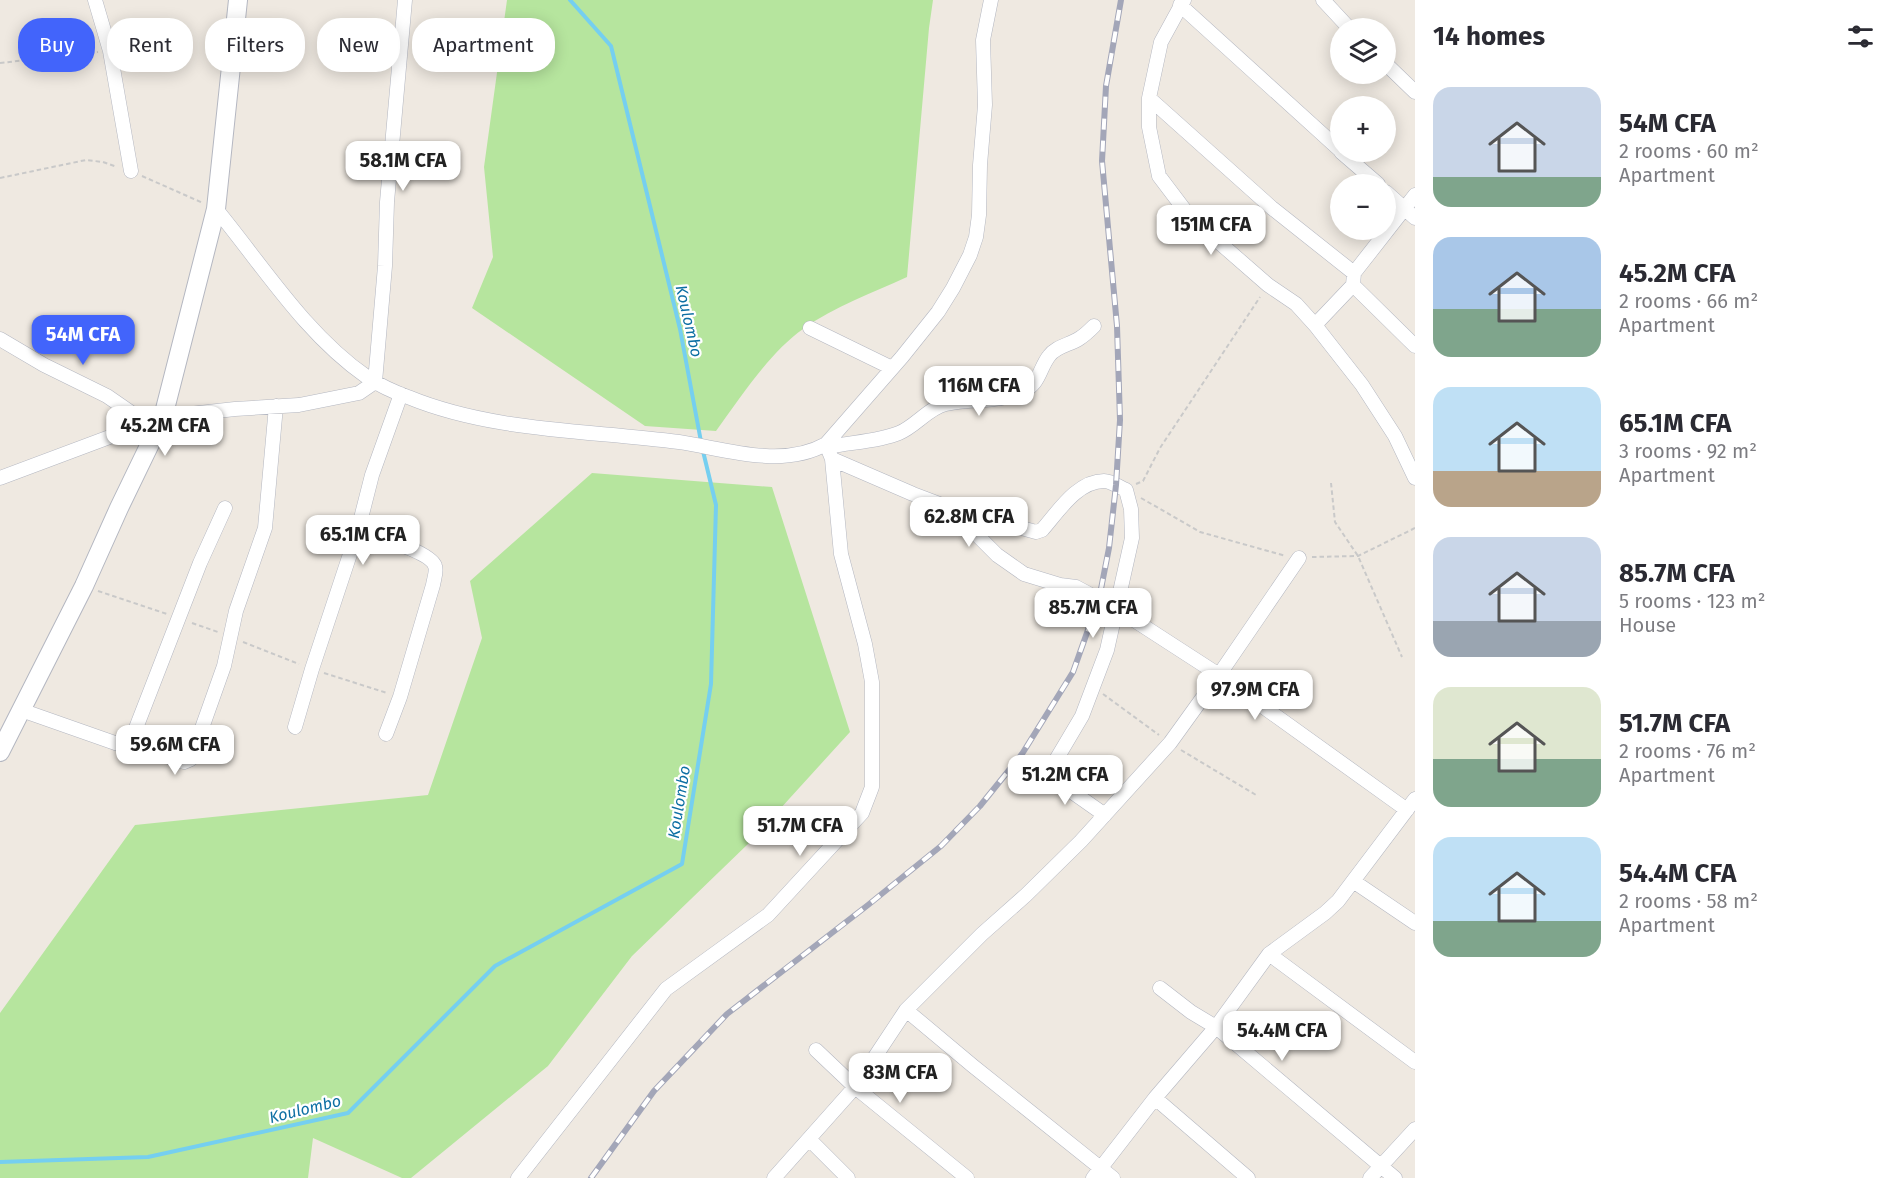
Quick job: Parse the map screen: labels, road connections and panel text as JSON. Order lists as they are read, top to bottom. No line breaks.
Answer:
{"water":["Koulombo"],"page":{"heading":"14 homes","map_buttons":["+","−"],"chip":["Buy","Rent","Filters","New","Apartment"],"list":[{"name":"54M CFA","note":"2 rooms · 60 m² · Apartment"},{"name":"45.2M CFA","note":"2 rooms · 66 m² · Apartment"},{"name":"65.1M CFA","note":"3 rooms · 92 m² · Apartment"},{"name":"85.7M CFA","note":"5 rooms · 123 m² · House"},{"name":"51.7M CFA","note":"2 rooms · 76 m² · Apartment"},{"name":"54.4M CFA","note":"2 rooms · 58 m² · Apartment"}],"price":["58.1M CFA","151M CFA","54M CFA","116M CFA","45.2M CFA","62.8M CFA","65.1M CFA","85.7M CFA","97.9M CFA","59.6M CFA","51.2M CFA","51.7M CFA","54.4M CFA","83M CFA"]}}
